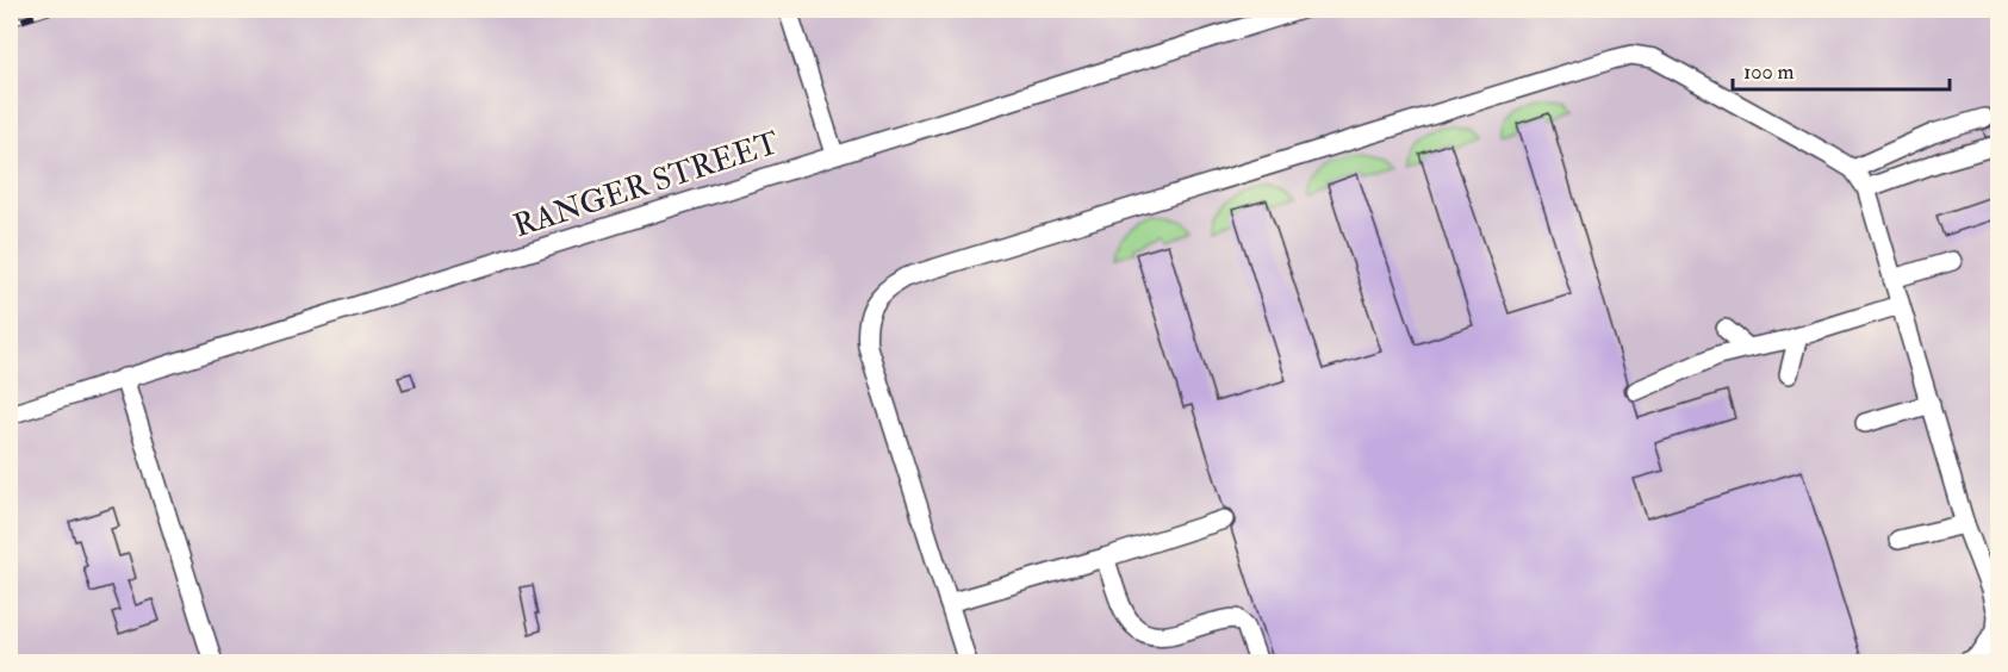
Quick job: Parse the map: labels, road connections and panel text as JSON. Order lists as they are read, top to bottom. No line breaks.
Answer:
{"streets":{"lane":["RANGER STREET"]},"scale_bar":"100 m"}
